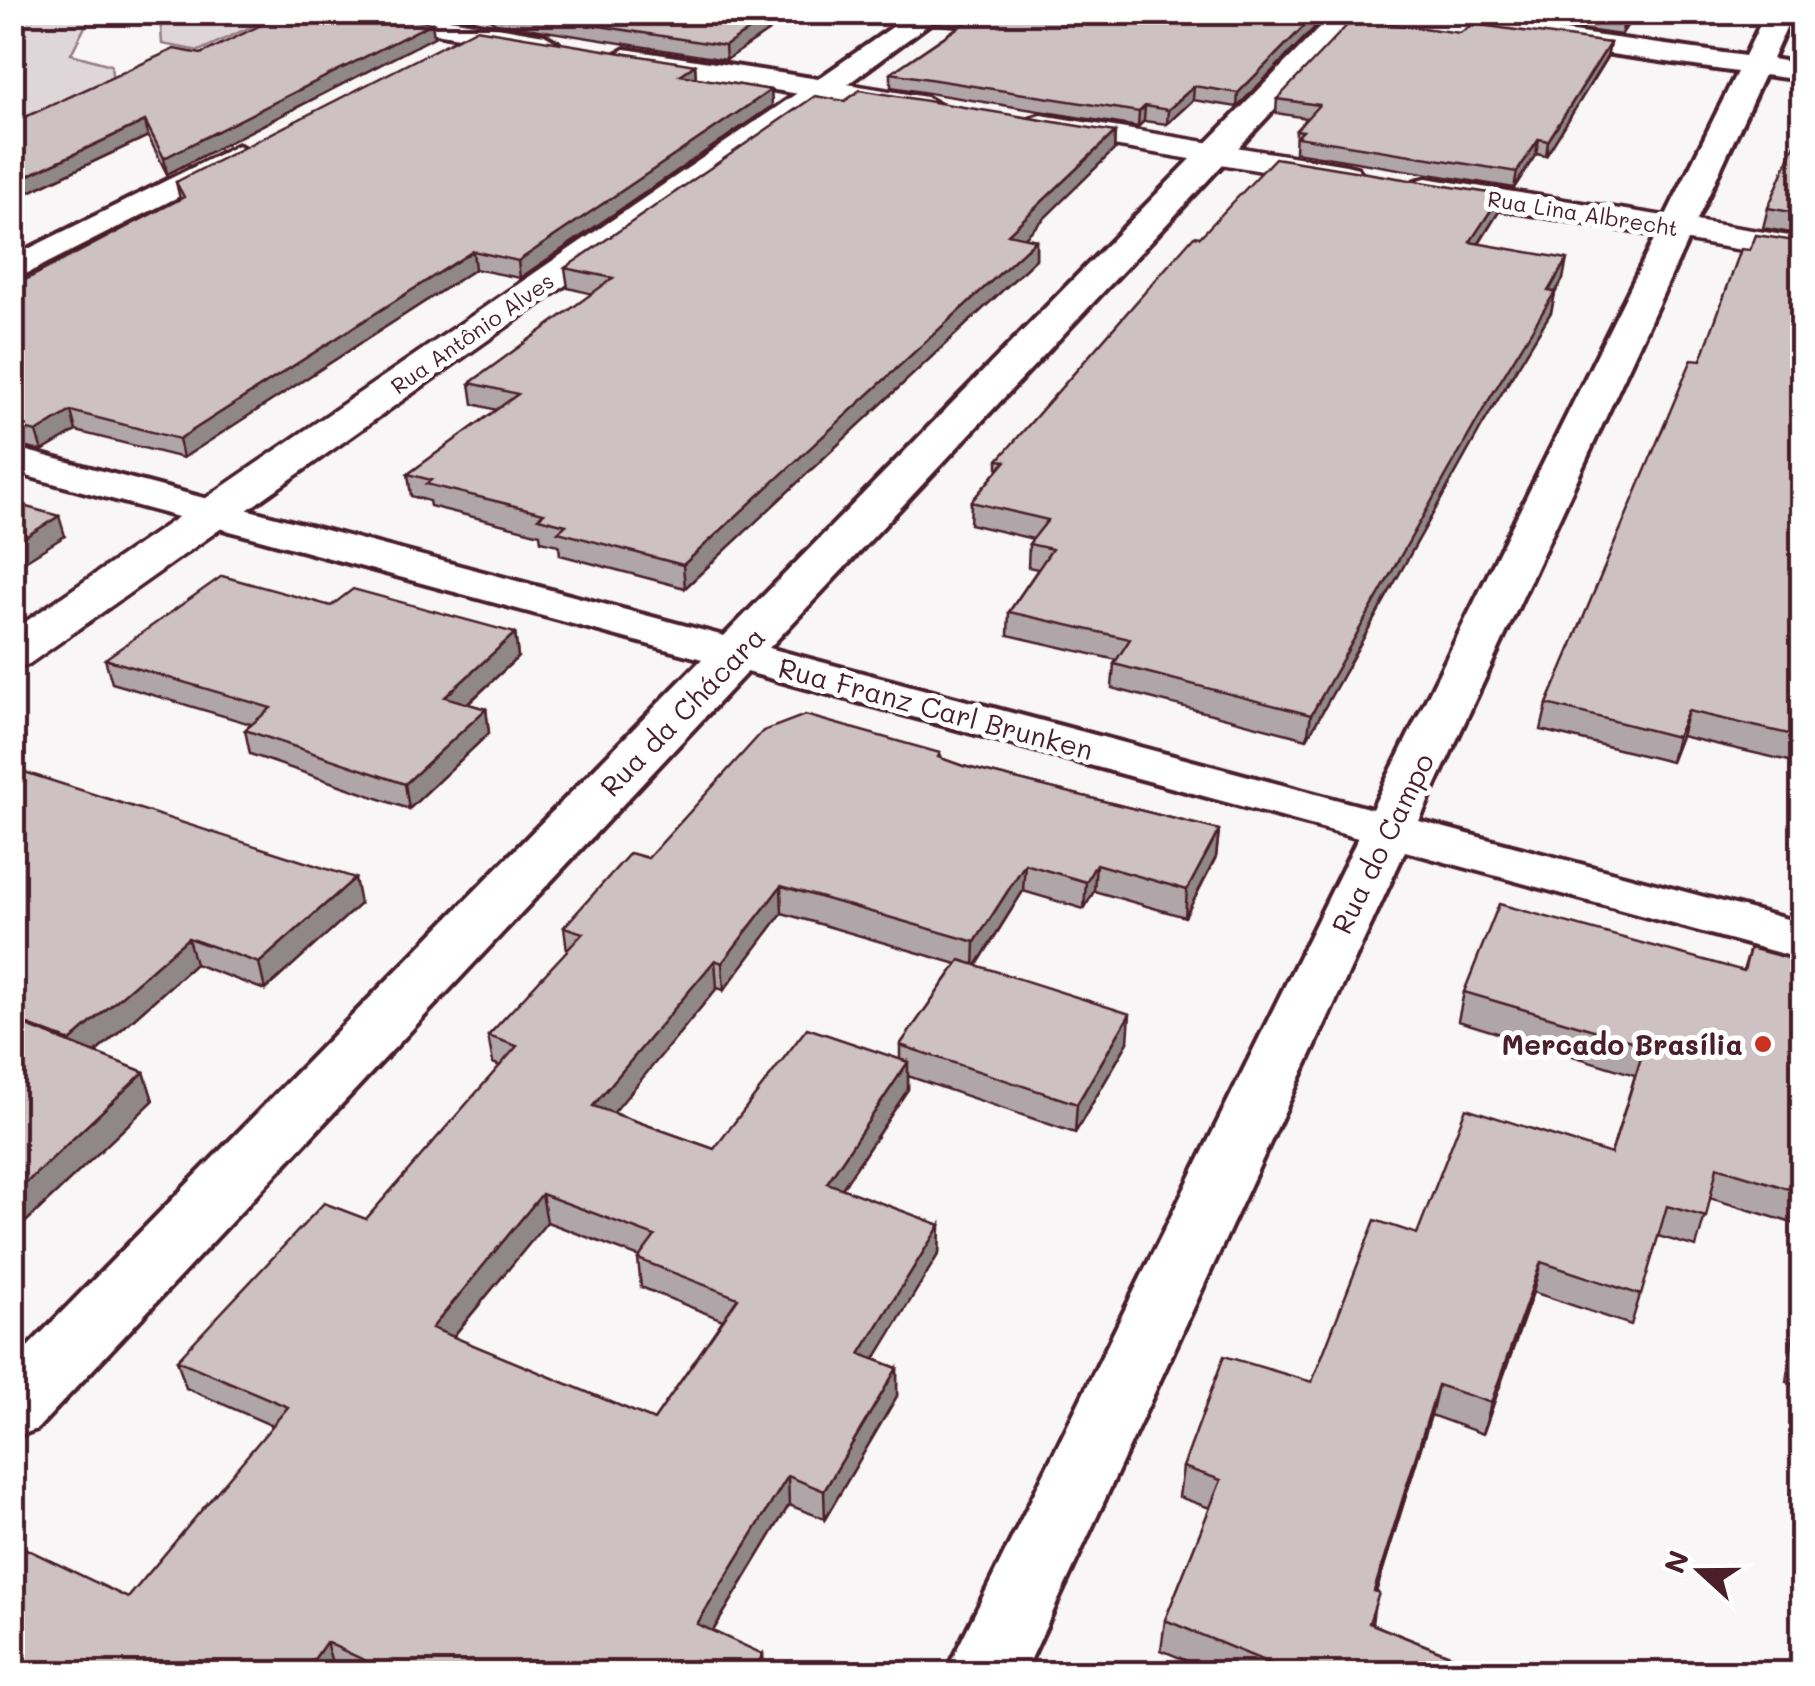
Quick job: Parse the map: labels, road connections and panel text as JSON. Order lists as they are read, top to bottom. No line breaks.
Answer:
{"streets":{"street":["Rua Lina Albrecht","Rua Antônio Alves","Rua Franz Carl Brunken","Rua da Chácara","Rua do Campo"]},"crossings":[["Rua Lina Albrecht","Rua da Chácara"],["Rua Lina Albrecht","Rua do Campo"],["Rua Antônio Alves","Rua Franz Carl Brunken"],["Rua Franz Carl Brunken","Rua da Chácara"],["Rua Franz Carl Brunken","Rua do Campo"]],"places":["Mercado Brasília"],"north":"left"}
